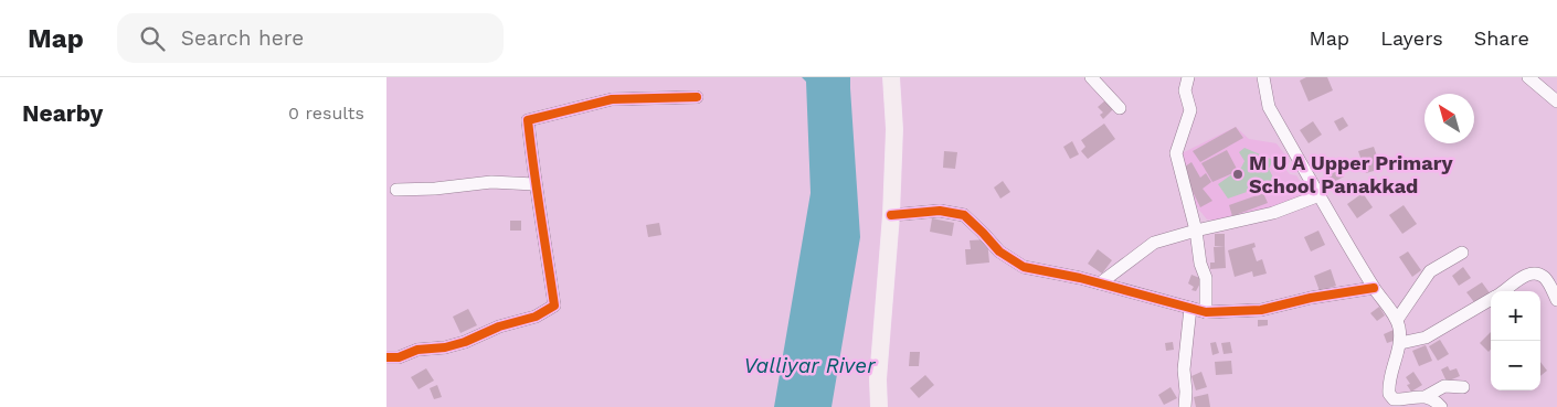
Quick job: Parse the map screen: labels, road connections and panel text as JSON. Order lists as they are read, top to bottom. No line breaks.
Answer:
{"water":["Valliyar River"],"places":["M U A Upper Primary School Panakkad"],"north":"top left","page":{"header":"Map","search":"Search here","nav":["Map","Layers","Share"],"heading":["Nearby","0 results"],"map_buttons":["+","−"]}}
